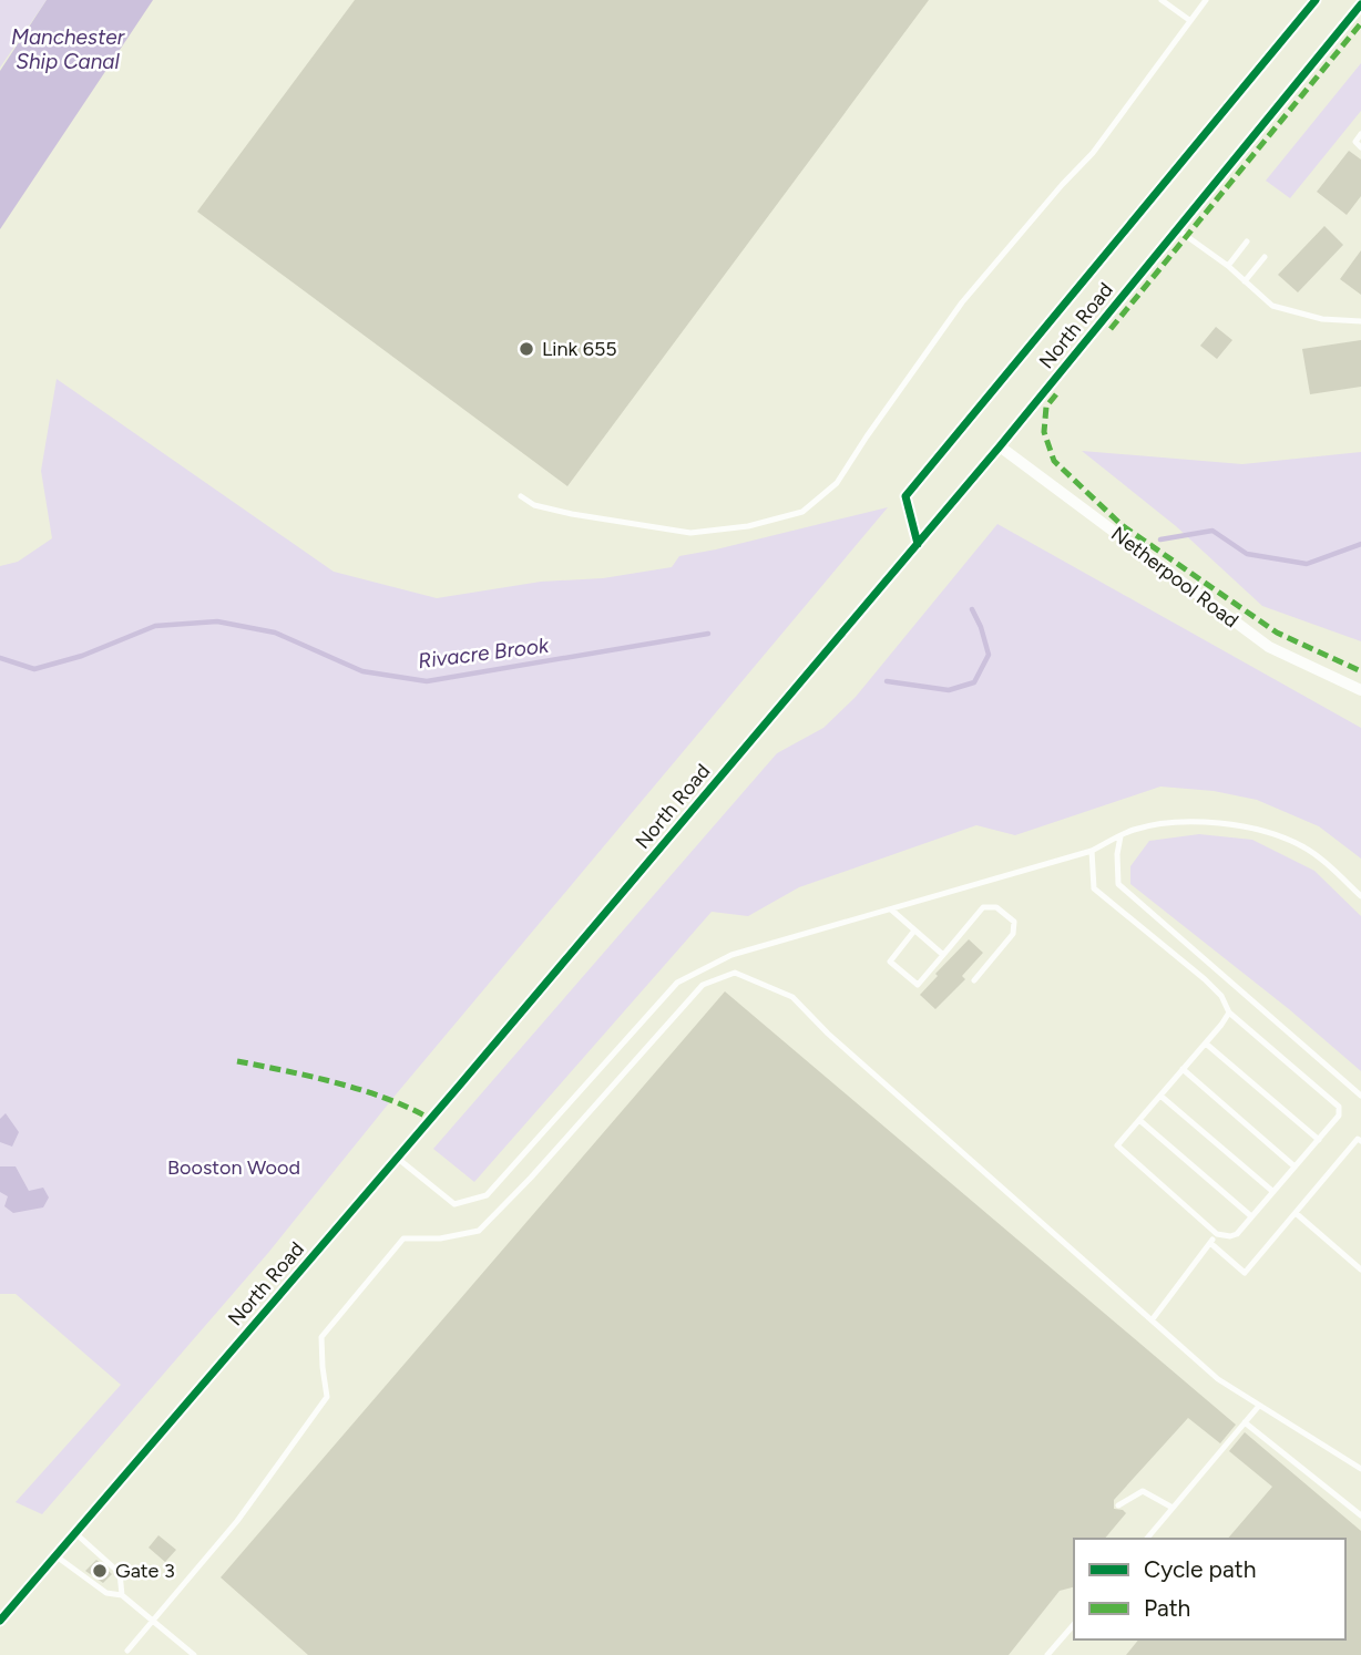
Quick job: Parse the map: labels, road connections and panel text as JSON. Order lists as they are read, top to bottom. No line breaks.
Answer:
{"streets":{"street":["North Road","Netherpool Road"]},"crossings":[["North Road","Netherpool Road"]],"water":["Manchester Ship Canal","Rivacre Brook"],"parks":["Booston Wood"],"places":["Link 655","Gate 3"],"legend":["Cycle path","Path"]}
